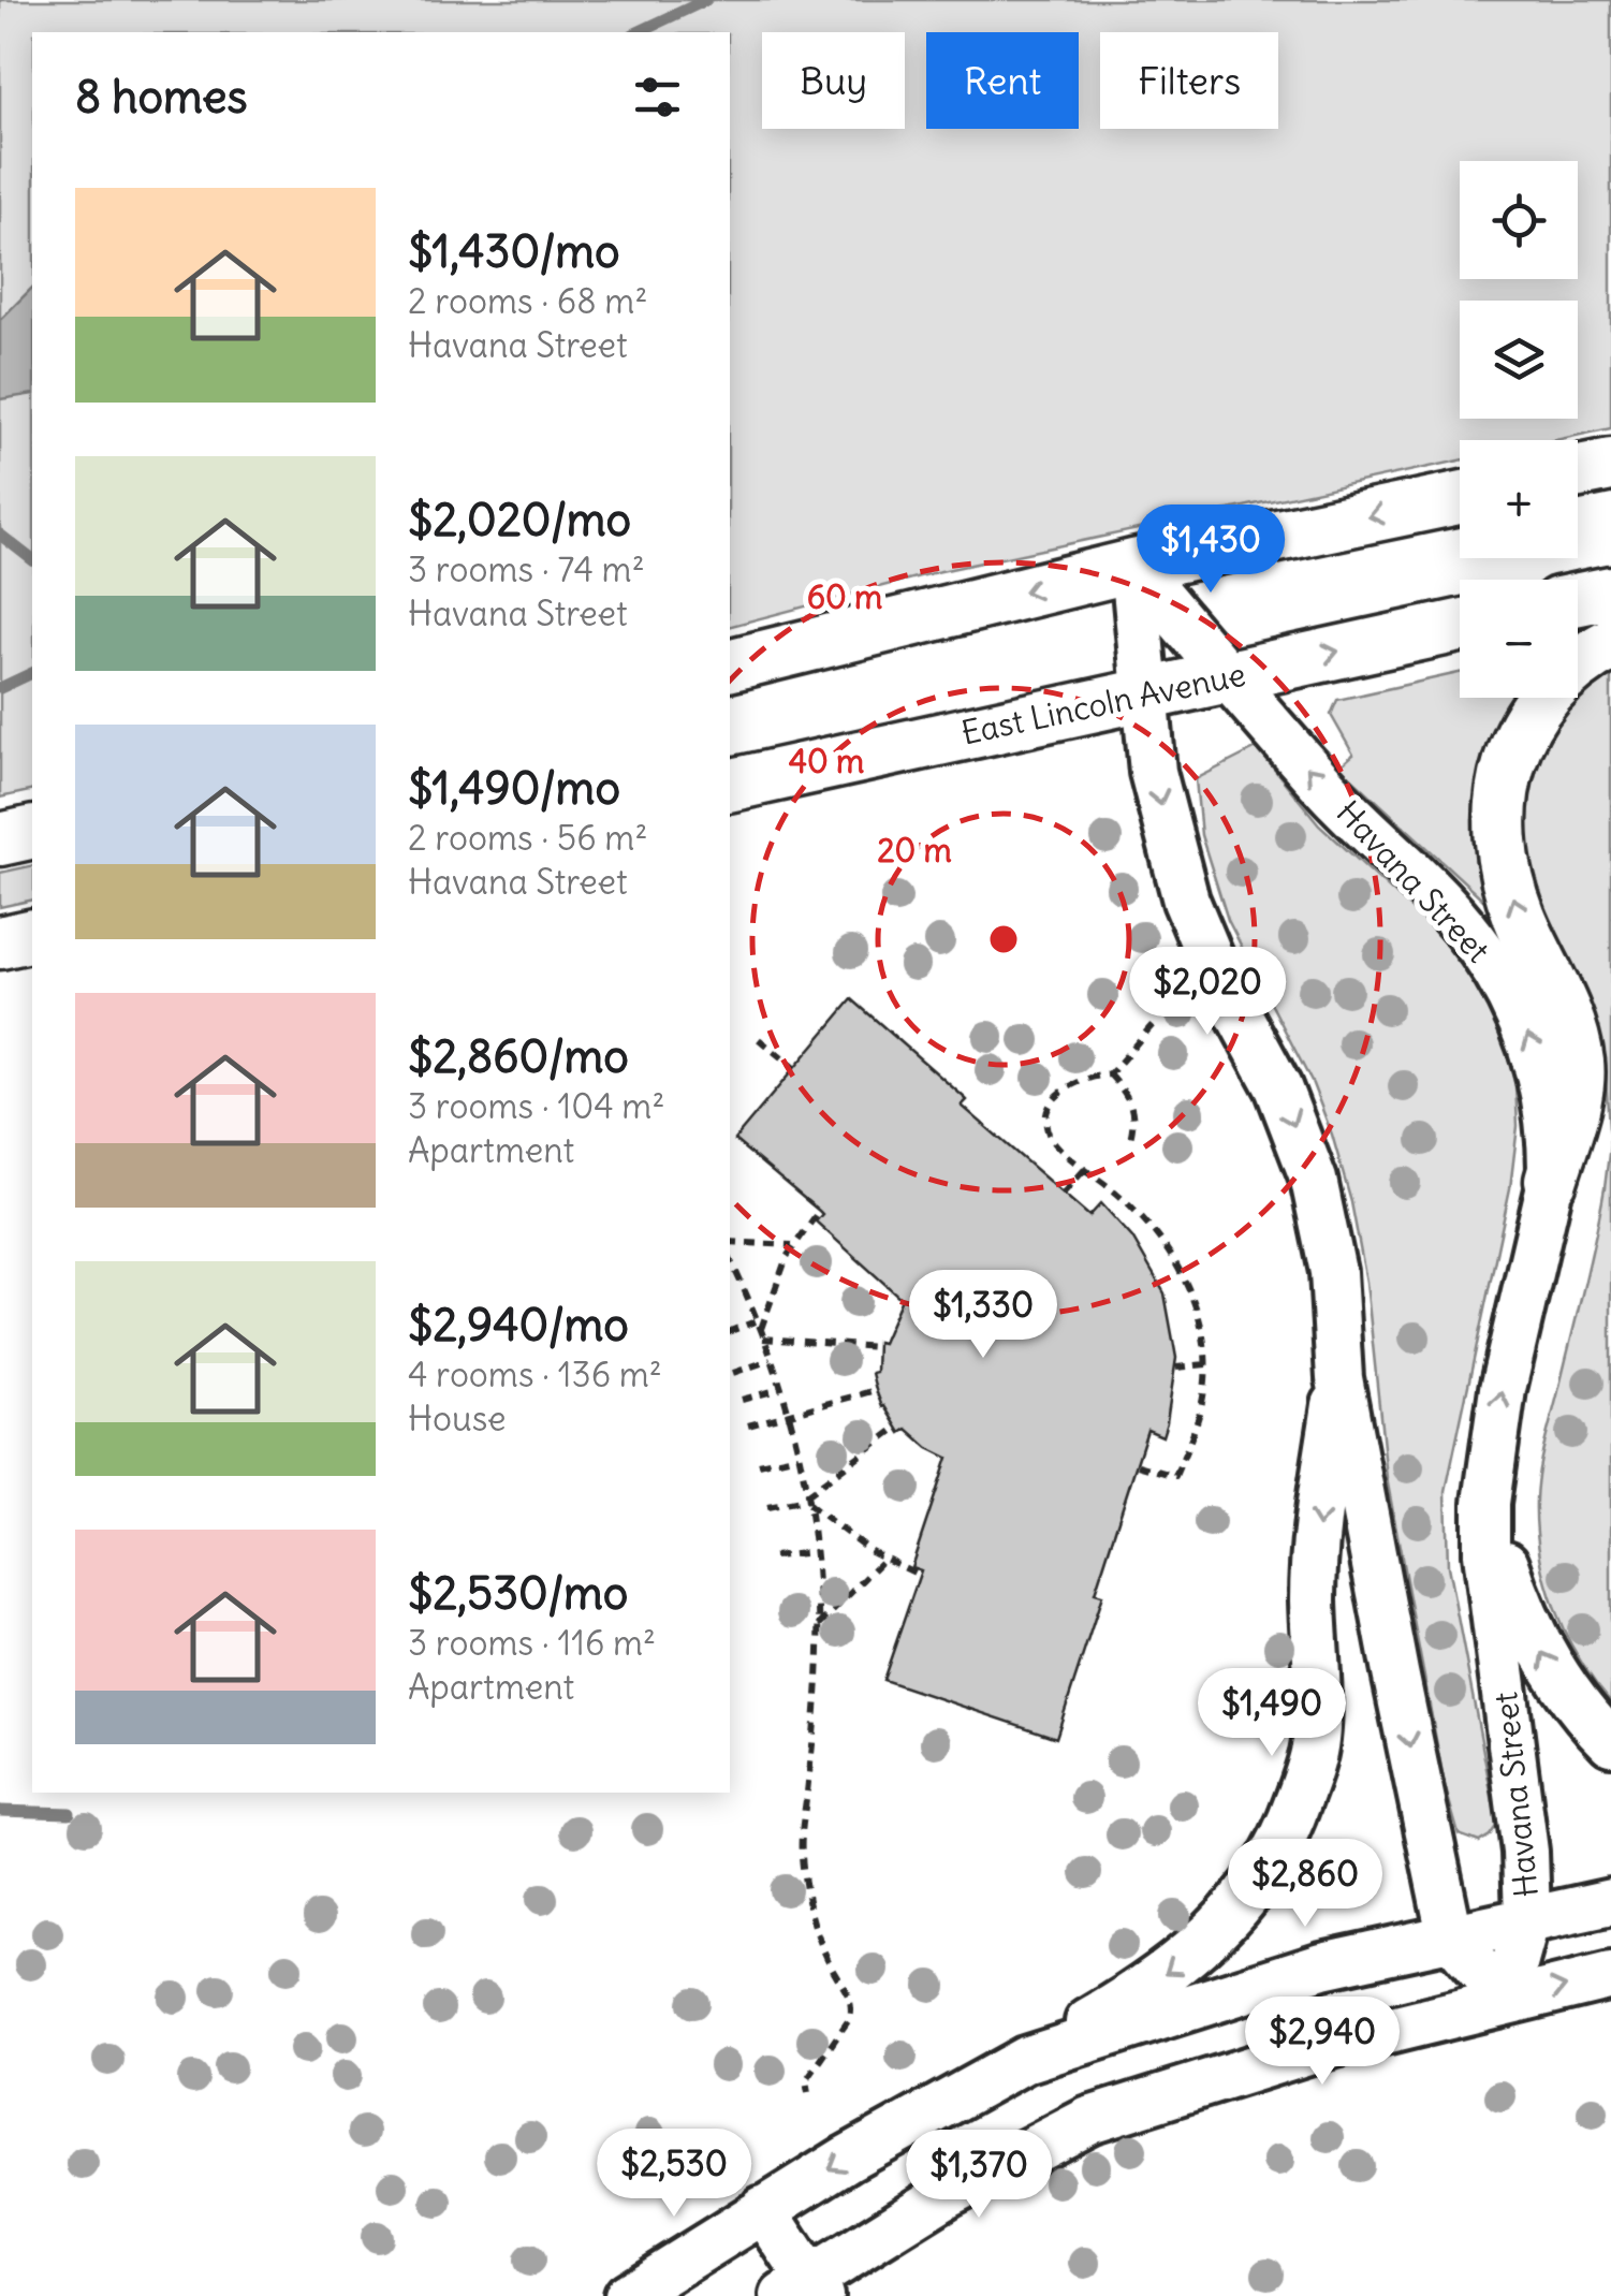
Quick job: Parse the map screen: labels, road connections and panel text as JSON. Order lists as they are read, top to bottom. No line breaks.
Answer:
{"streets":{"main road":["East Lincoln Avenue","Havana Street"]},"crossings":[["East Lincoln Avenue","Havana Street"]],"page":{"chip":["Buy","Rent","Filters"],"heading":"8 homes","map_buttons":["+","−"],"list":[{"name":"$1,430/mo","note":"2 rooms · 68 m² · Havana Street"},{"name":"$2,020/mo","note":"3 rooms · 74 m² · Havana Street"},{"name":"$1,490/mo","note":"2 rooms · 56 m² · Havana Street"},{"name":"$2,860/mo","note":"3 rooms · 104 m² · Apartment"},{"name":"$2,940/mo","note":"4 rooms · 136 m² · House"},{"name":"$2,530/mo","note":"3 rooms · 116 m² · Apartment"}],"price":["$1,430","$2,020","$1,330","$1,490","$2,860","$2,940","$2,530","$1,370"]},"rings":["60 m","40 m","20 m"]}
